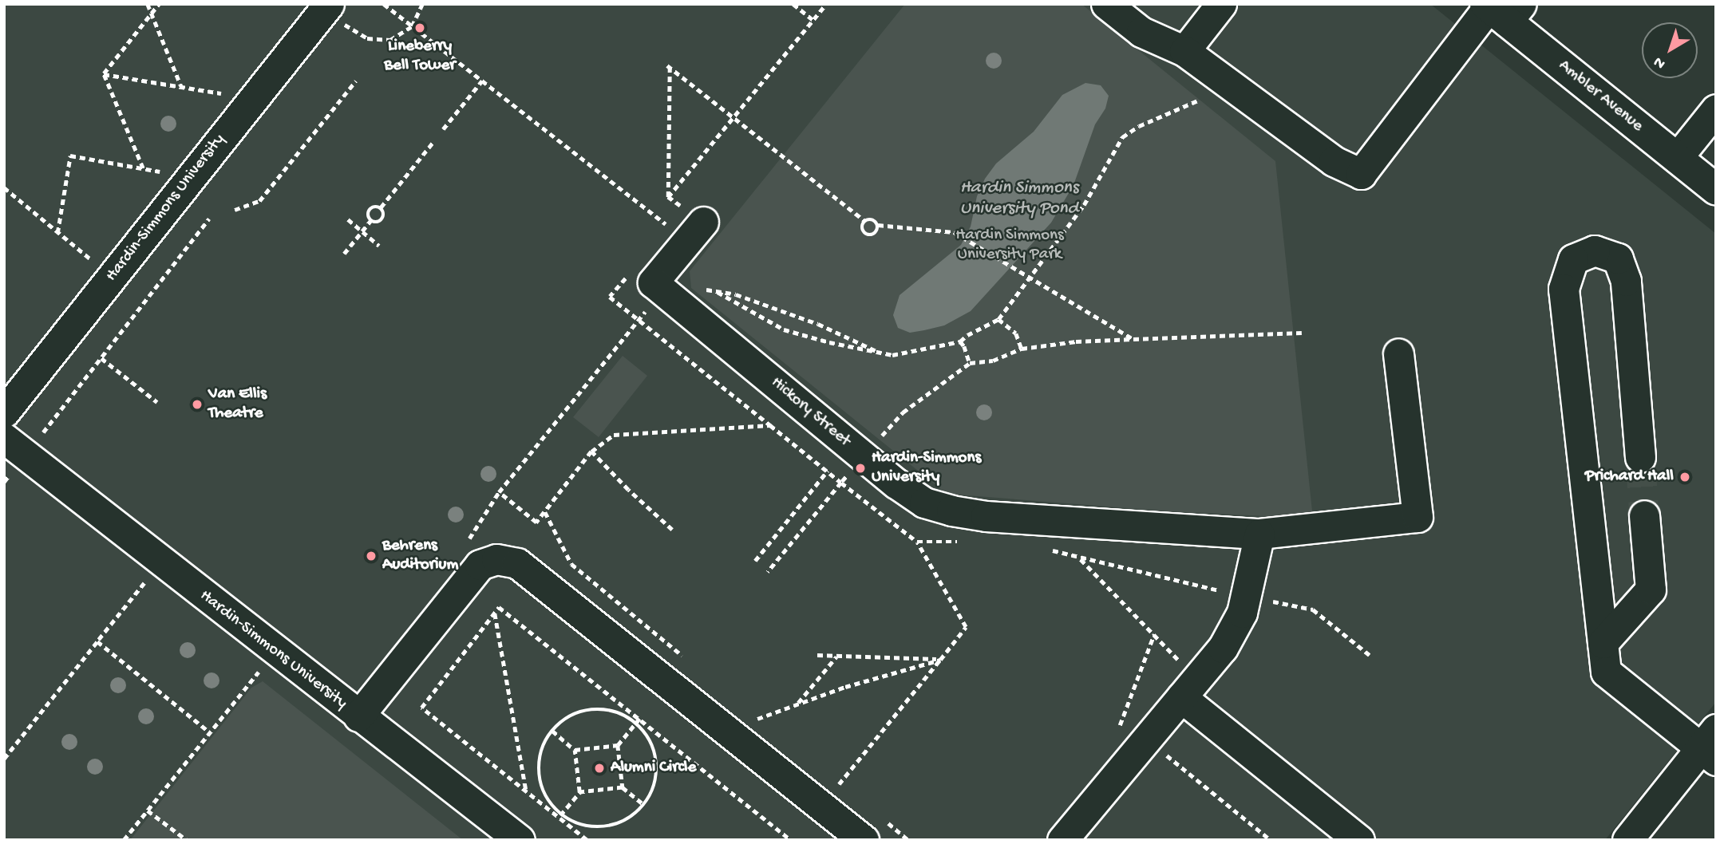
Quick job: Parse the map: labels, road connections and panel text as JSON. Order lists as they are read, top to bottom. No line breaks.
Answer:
{"streets":{"main road":["Ambler Avenue"],"street":["Hardin-Simmons University","Hickory Street"]},"water":["Hardin Simmons University Pond"],"parks":["Hardin Simmons University Park"],"places":["Lineberry Bell Tower","Van Ellis Theatre","Hardin-Simmons University","Prichard Hall","Behrens Auditorium","Alumni Circle"],"north":"bottom left"}
